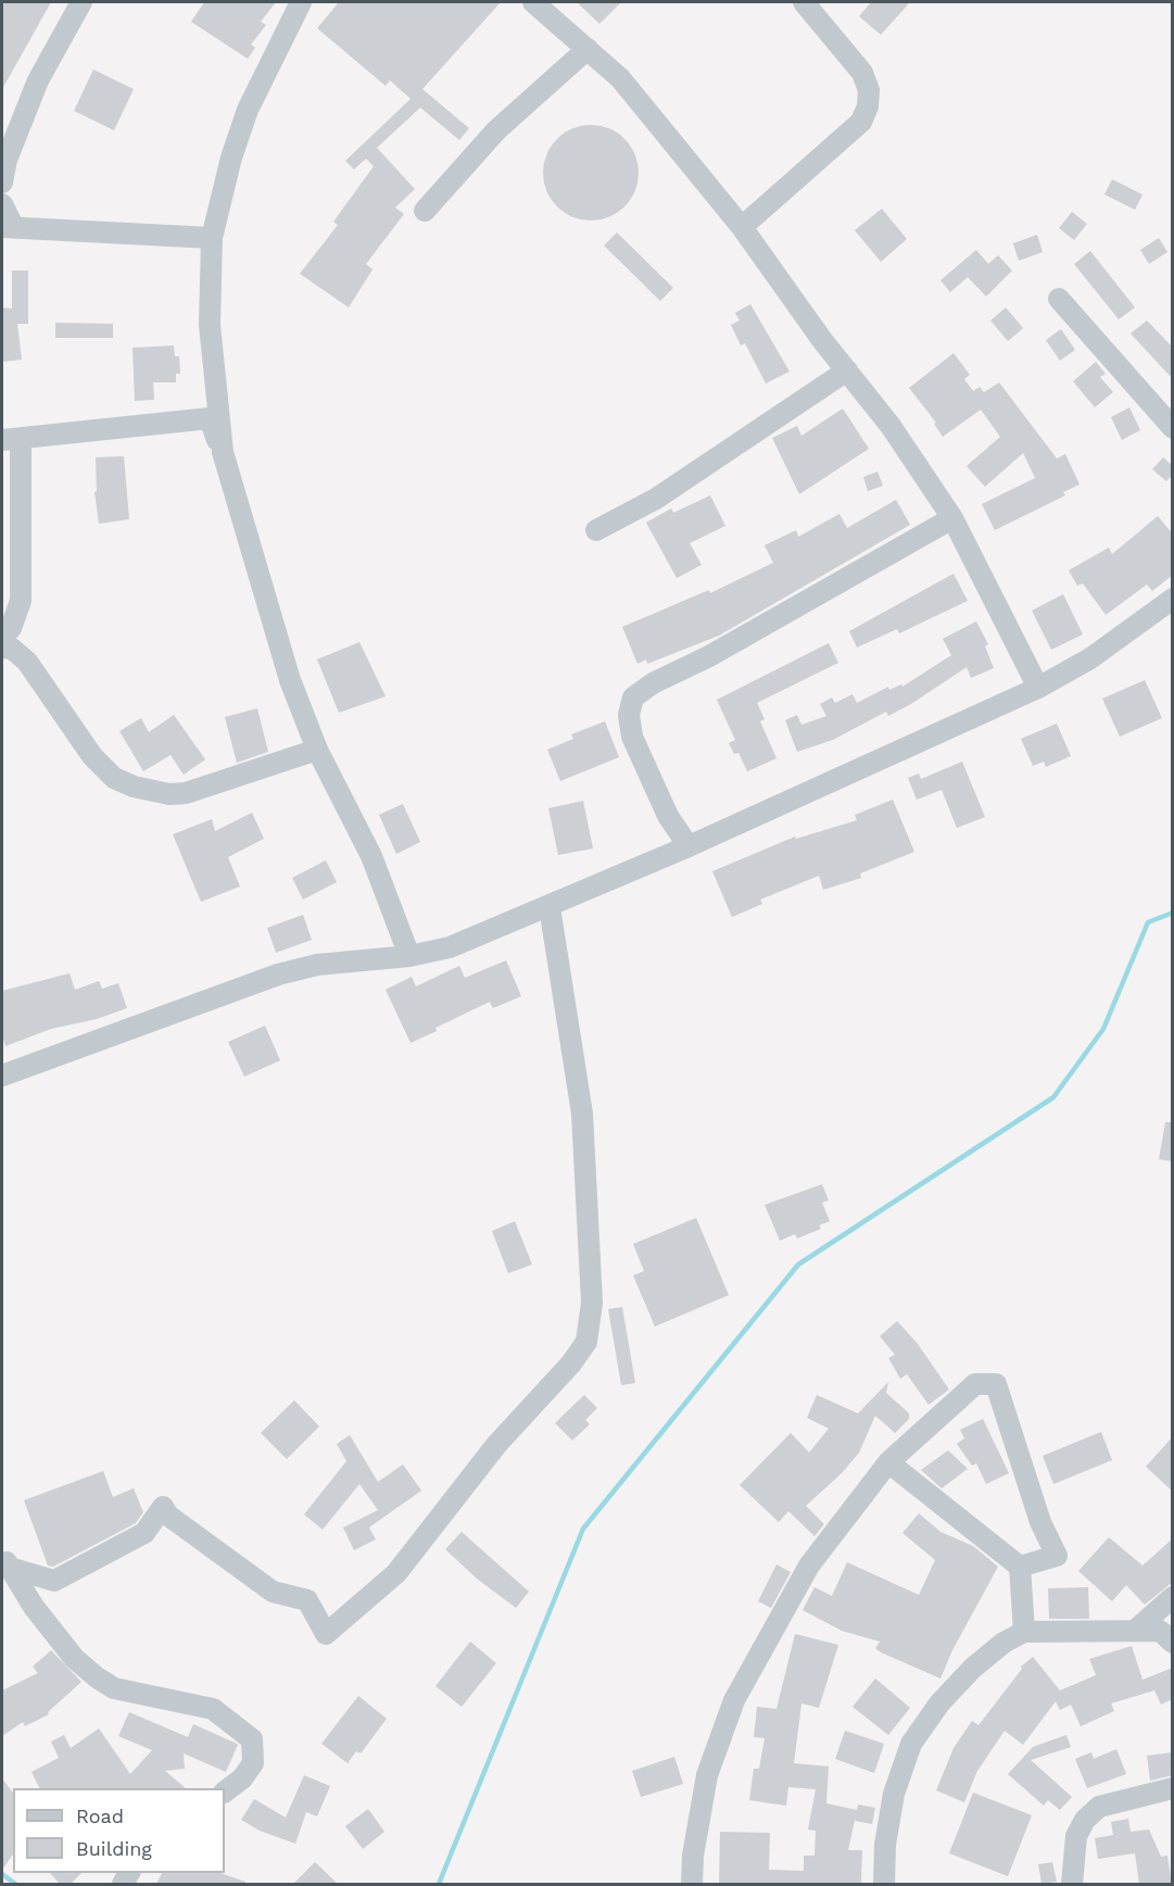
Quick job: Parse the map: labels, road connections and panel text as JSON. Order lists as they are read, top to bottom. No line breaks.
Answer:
{"legend":["Road","Building"]}
